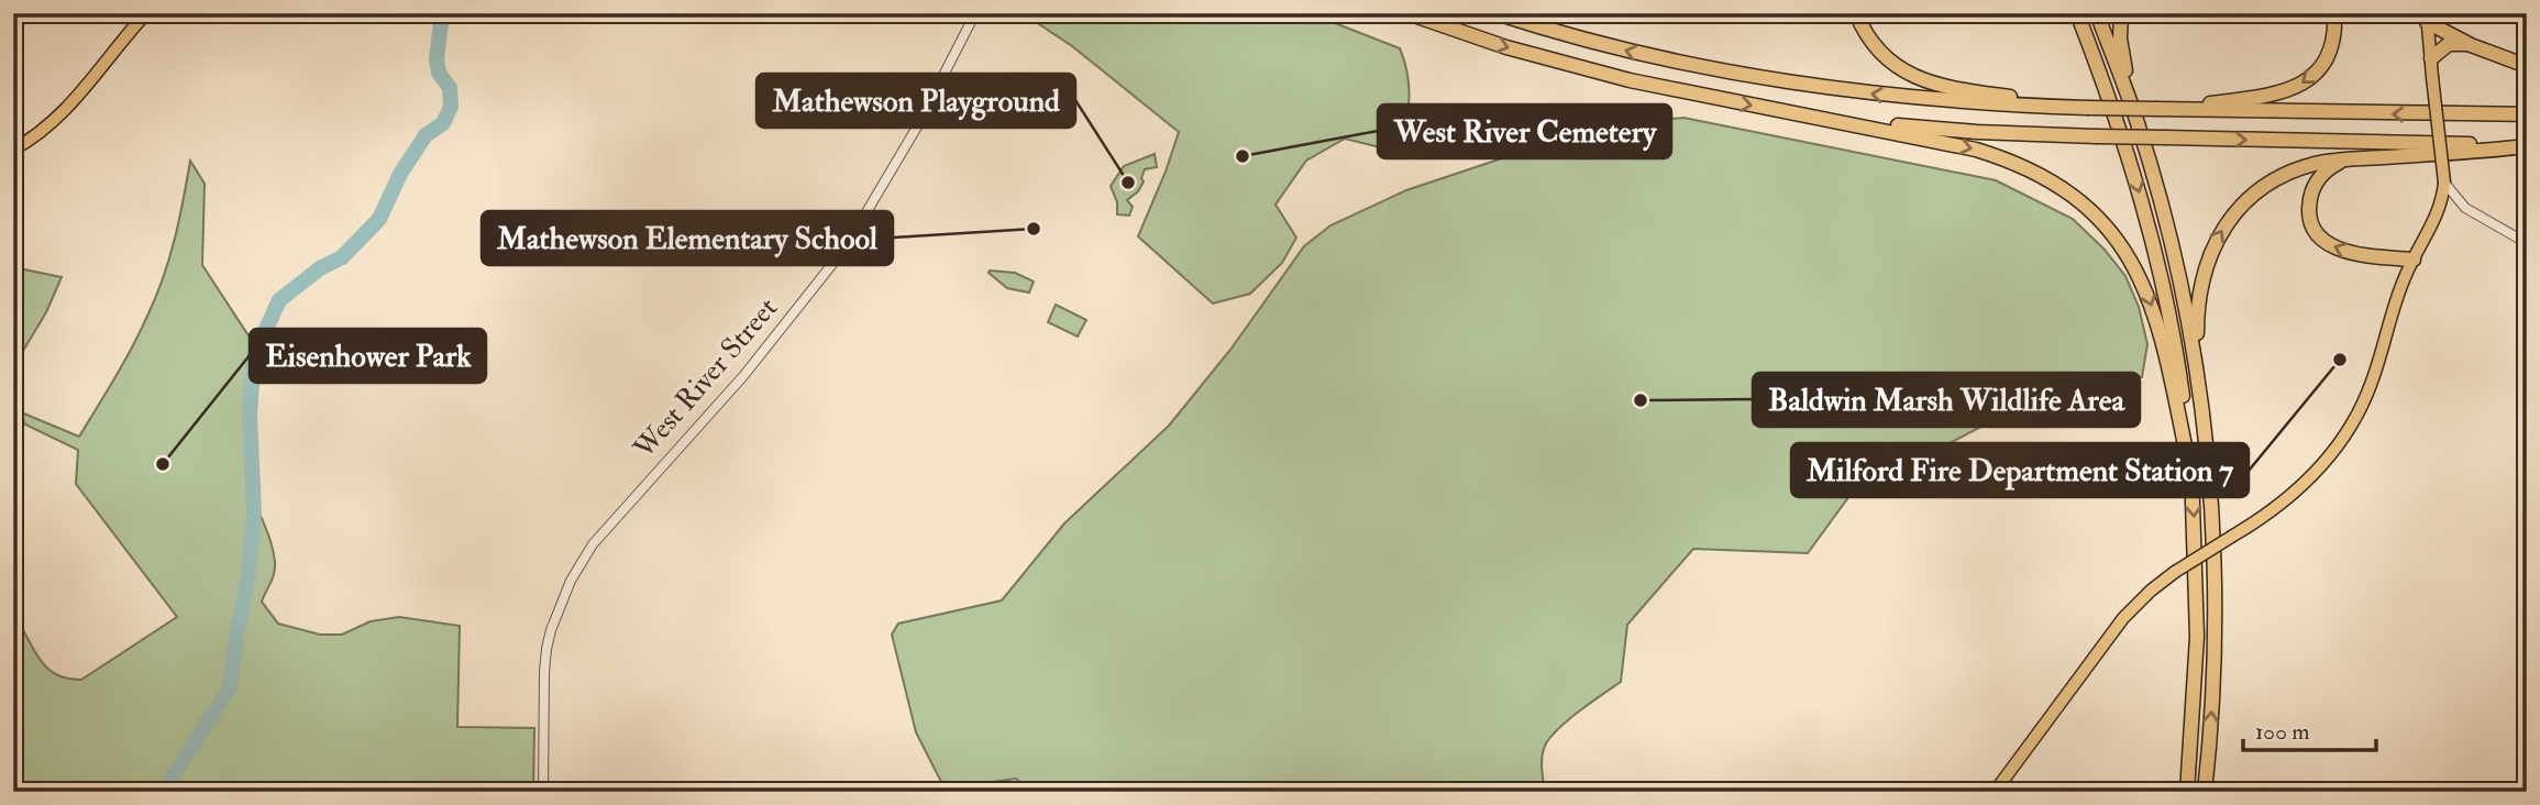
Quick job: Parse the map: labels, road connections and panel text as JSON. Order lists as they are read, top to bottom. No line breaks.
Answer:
{"streets":{"street":["West River Street"]},"places":["West River Cemetery","Mathewson Playground","Mathewson Elementary School","Milford Fire Department Station 7","Baldwin Marsh Wildlife Area","Eisenhower Park"],"scale_bar":"100 m"}
